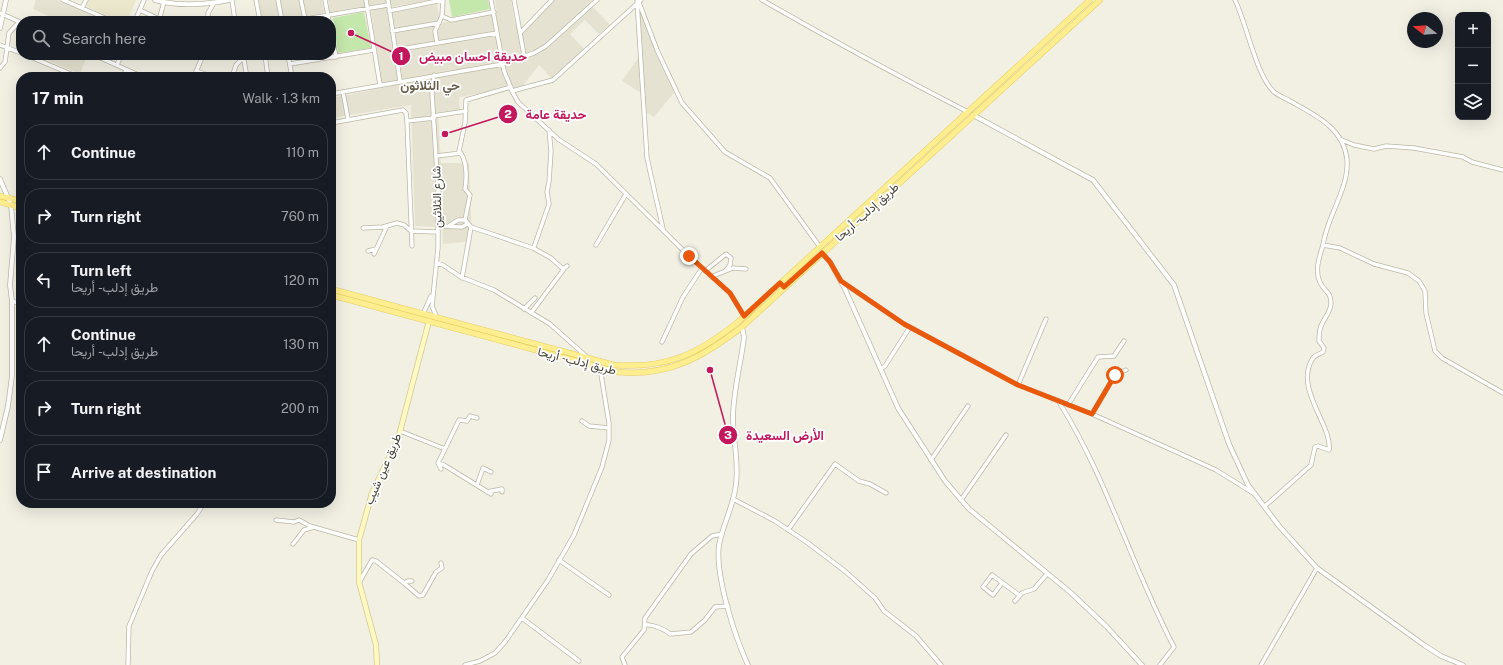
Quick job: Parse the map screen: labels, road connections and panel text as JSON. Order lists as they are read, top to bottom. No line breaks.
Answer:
{"streets":{"main road":["طريق إدلب - أريحا","طريق عين شيب"],"street":["شارع الثلاثين"]},"crossings":[["شارع الثلاثين","طريق إدلب - أريحا"],["طريق إدلب - أريحا","طريق عين شيب"]],"districts":["حي الثلاثون"],"places":["حديقة احسان مبيض","حديقة عامة","الأرض السعيدة"],"north":"left","page":{"map_buttons":["+","−"],"search":"Search here","heading":["17 min","Walk · 1.3 km"],"list":[["Continue","110 m"],["Turn right","760 m"],["Turn left","طريق إدلب - أريحا","120 m"],["Continue","طريق إدلب - أريحا","130 m"],["Turn right","200 m"],"Arrive at destination"]}}
